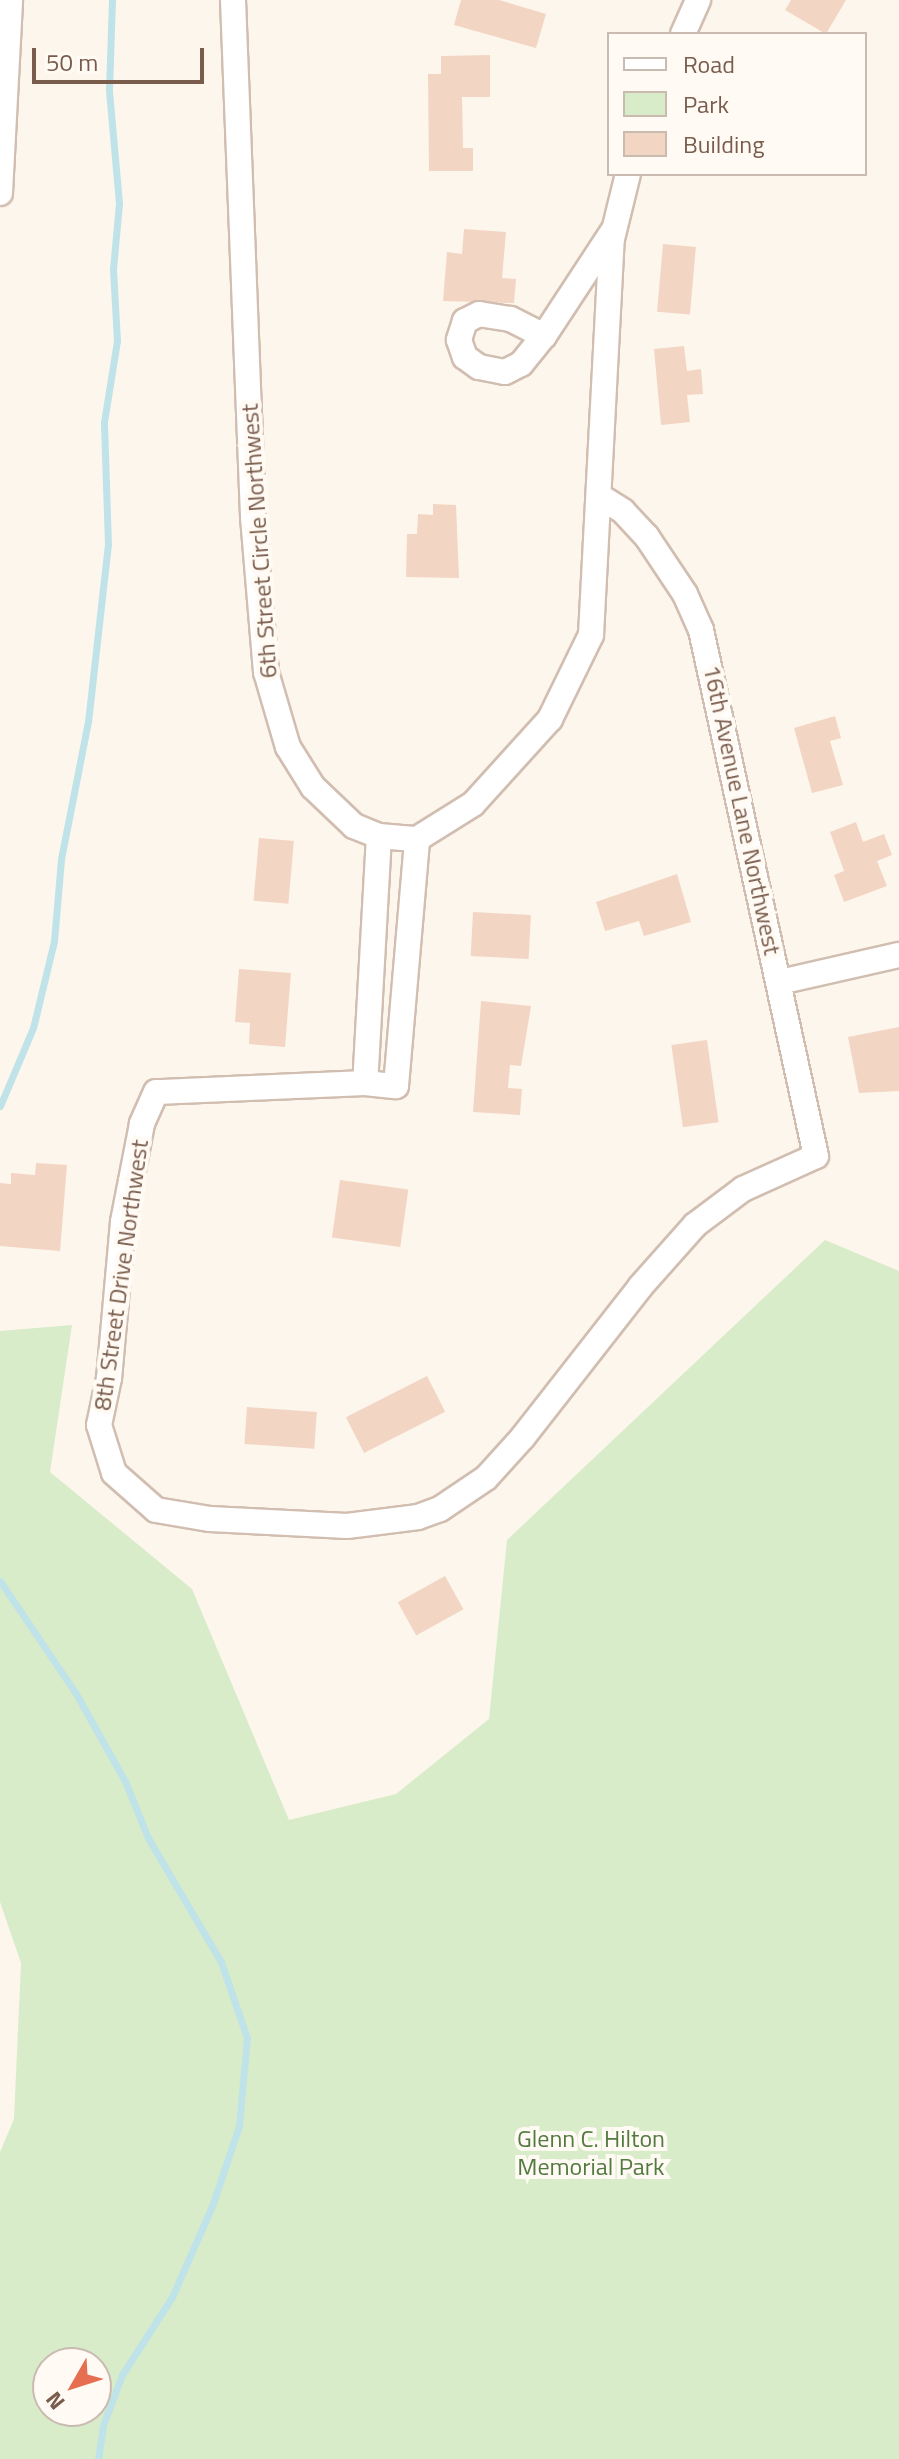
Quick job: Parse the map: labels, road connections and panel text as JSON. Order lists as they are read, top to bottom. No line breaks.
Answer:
{"streets":{"street":["6th Street Circle Northwest","16th Avenue Lane Northwest","8th Street Drive Northwest"]},"crossings":[["16th Avenue Lane Northwest","8th Street Drive Northwest"]],"parks":["Glenn C. Hilton Memorial Park"],"legend":["Road","Park","Building"],"scale_bar":"50 m","north":"bottom left"}
